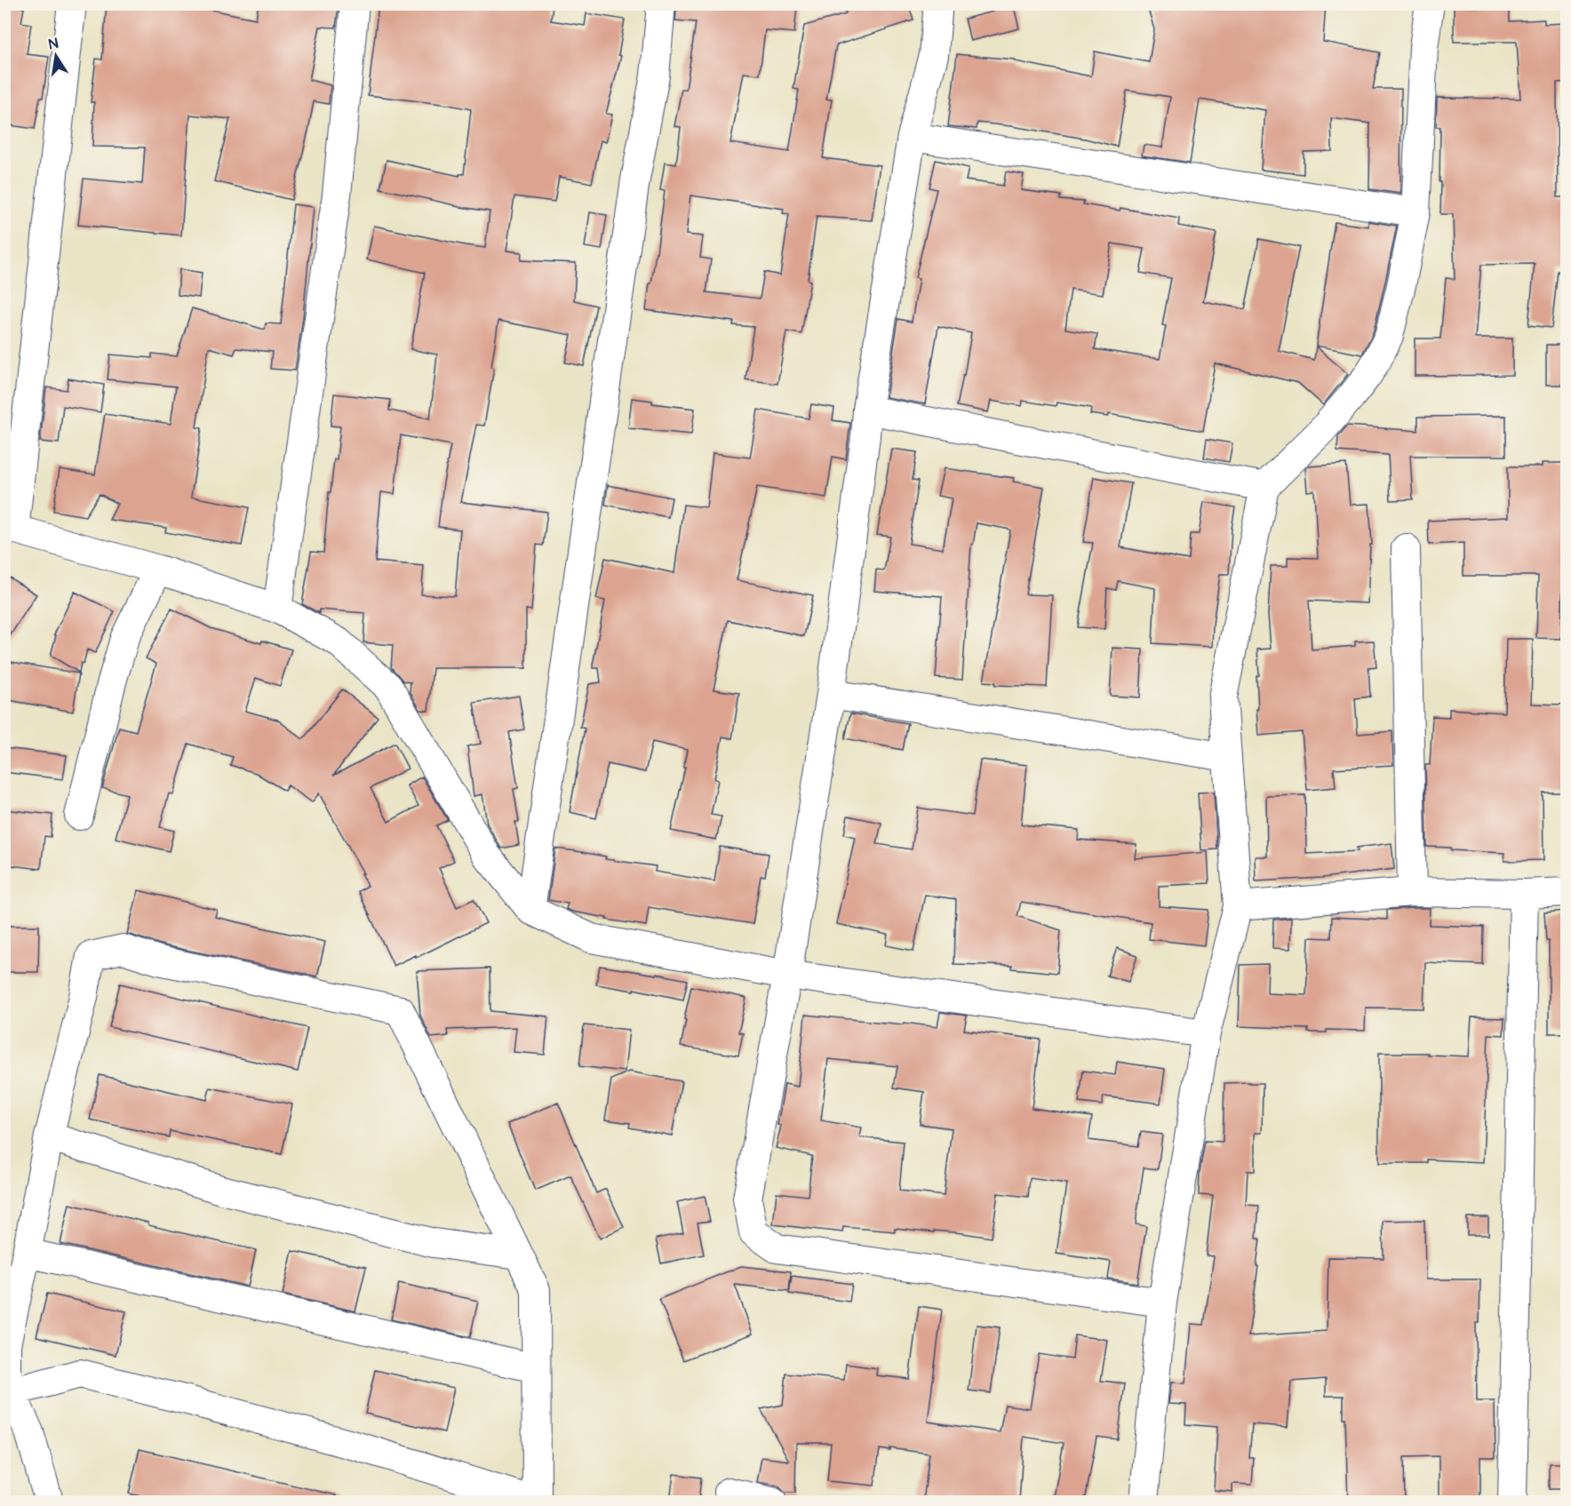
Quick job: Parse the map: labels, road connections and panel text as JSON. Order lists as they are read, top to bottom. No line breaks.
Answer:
{"north":"top"}
